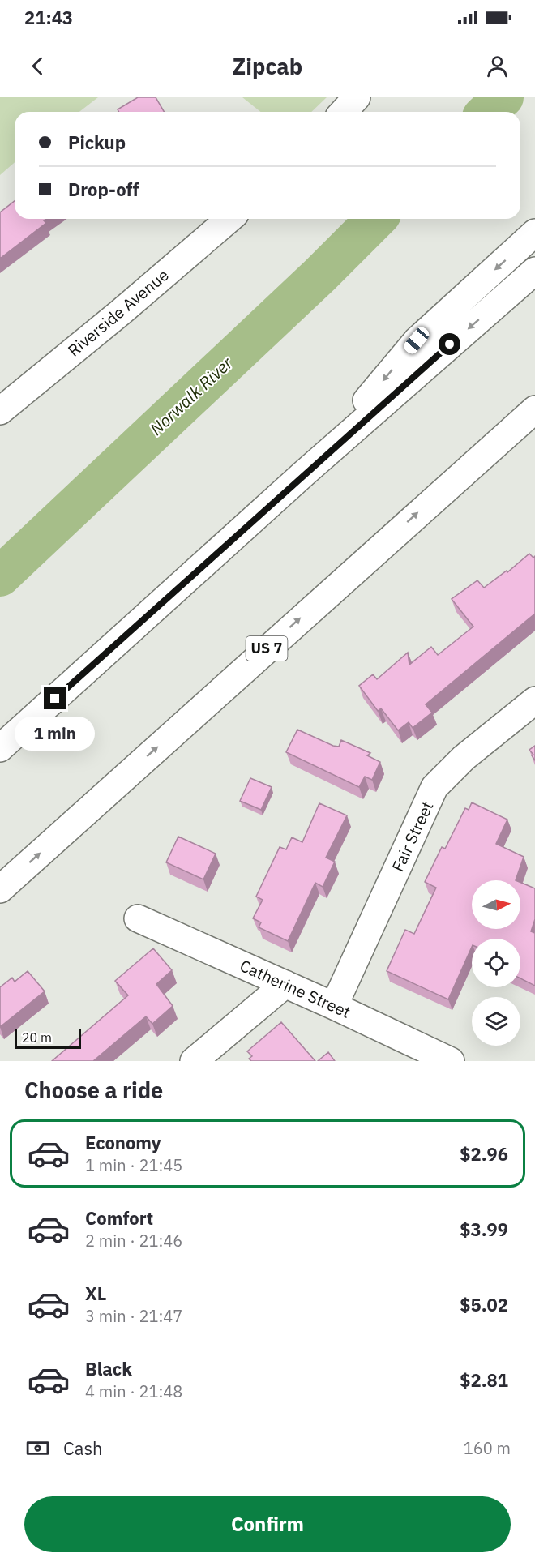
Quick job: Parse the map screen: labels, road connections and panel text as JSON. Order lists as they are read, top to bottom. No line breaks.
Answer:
{"streets":{"main road":["Riverside Avenue","US 7","Fair Street","Catherine Street"]},"crossings":[["Fair Street","Catherine Street"]],"water":["Norwalk River"],"scale_bar":"20 m","north":"right","page":{"status":"21:43","header":"Zipcab","banner":["Pickup","Drop-off"],"bubble":"1 min","scale":"20 m","heading":"Choose a ride","list":[{"name":"Economy","note":"1 min · 21:45","value":"$2.96"},{"name":"Comfort","note":"2 min · 21:46","value":"$3.99"},{"name":"XL","note":"3 min · 21:47","value":"$5.02"},{"name":"Black","note":"4 min · 21:48","value":"$2.81"}],"pay":["Cash","160 m"],"buttons":"Confirm"}}
